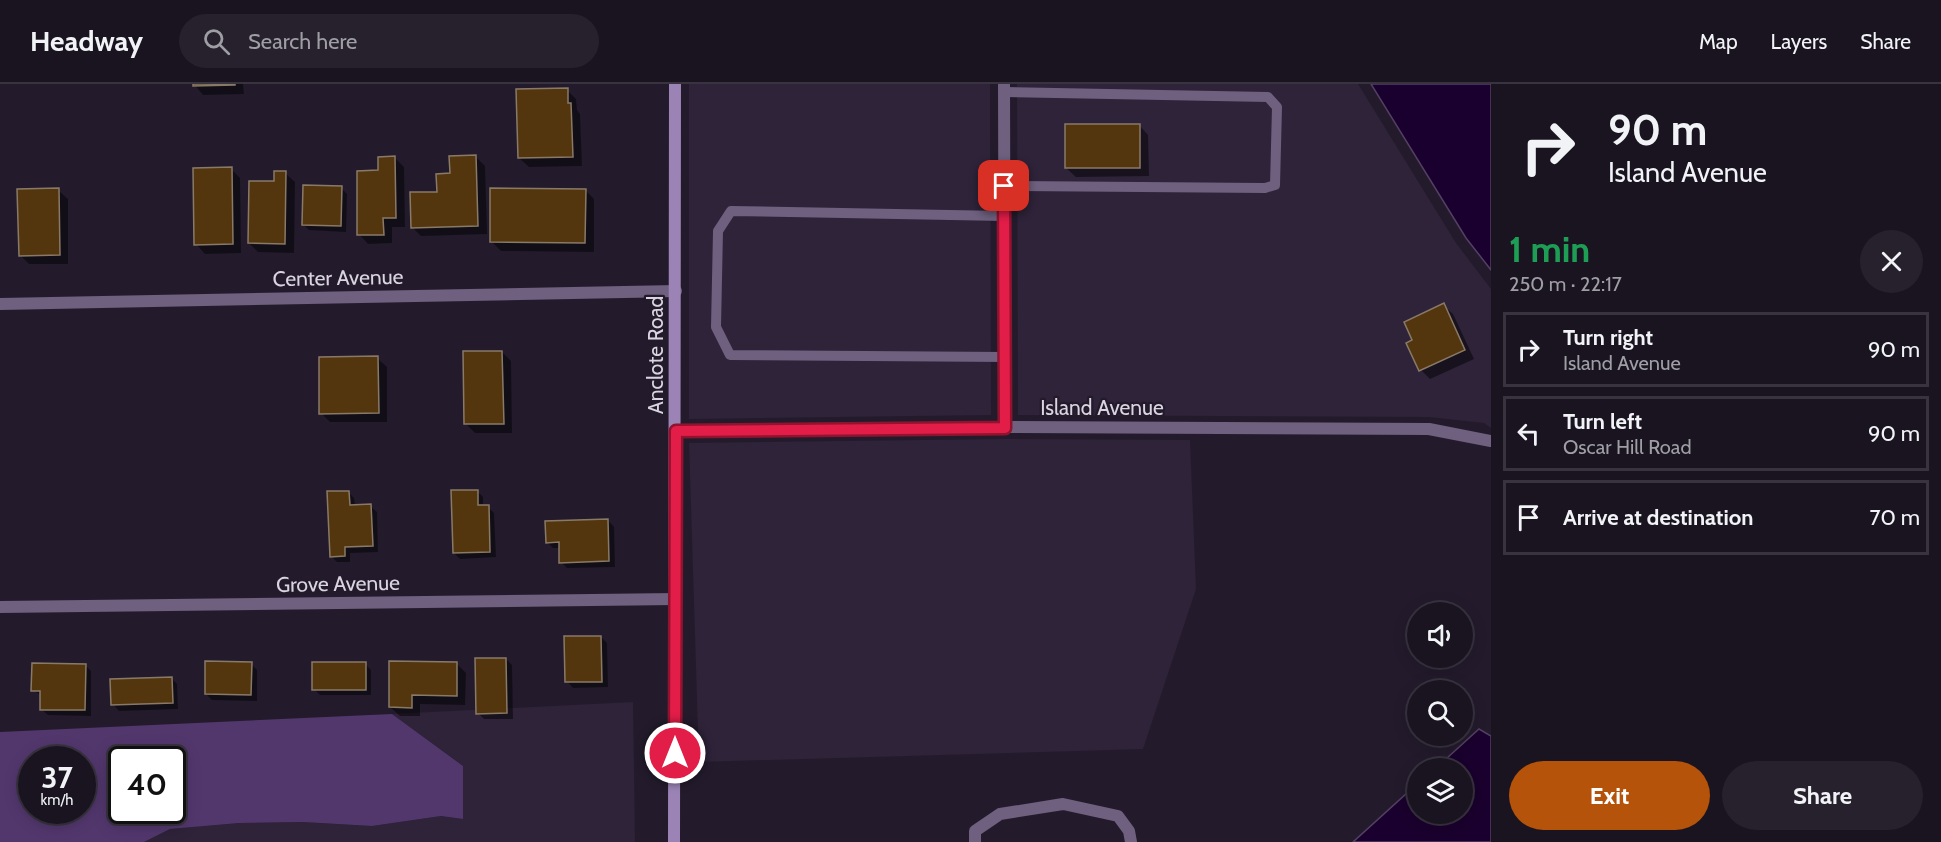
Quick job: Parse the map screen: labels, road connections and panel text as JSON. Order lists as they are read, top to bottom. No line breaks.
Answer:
{"streets":{"street":["Center Avenue","Anclote Road","Island Avenue","Grove Avenue"]},"crossings":[["Center Avenue","Anclote Road"],["Anclote Road","Island Avenue"],["Anclote Road","Grove Avenue"]],"page":{"header":"Headway","search":"Search here","nav":["Map","Layers","Share"],"turn":["90 m","Island Avenue"],"heading":["1 min","250 m · 22:17"],"list":[{"name":"Turn right","note":"Island Avenue","value":"90 m"},{"name":"Turn left","note":"Oscar Hill Road","value":"90 m"},{"name":"Arrive at destination","value":"70 m"}],"speed":"37 km/h","limit":"40","buttons":["Exit","Share"]}}
